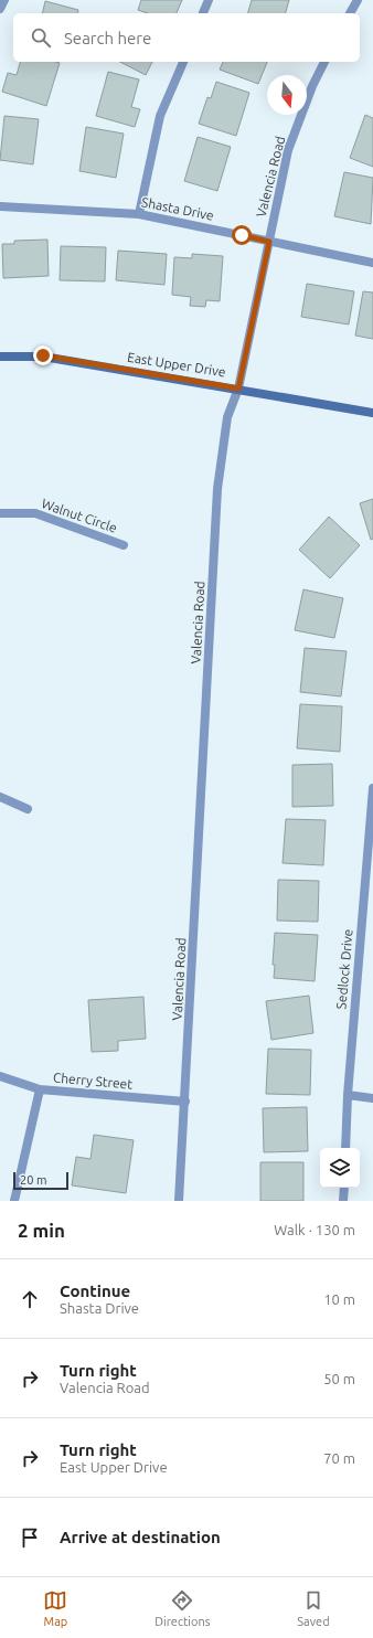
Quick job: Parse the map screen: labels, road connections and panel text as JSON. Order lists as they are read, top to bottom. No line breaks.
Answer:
{"streets":{"main road":["East Upper Drive"],"street":["Valencia Road","Shasta Drive","Walnut Circle","Sedlock Drive","Cherry Street"]},"crossings":[["Valencia Road","Shasta Drive"],["Valencia Road","East Upper Drive"],["Valencia Road","Cherry Street"]],"scale_bar":"20 m","north":"bottom","page":{"search":"Search here","scale":"20 m","heading":["2 min","Walk · 130 m"],"list":[["Continue","Shasta Drive","10 m"],["Turn right","Valencia Road","50 m"],["Turn right","East Upper Drive","70 m"],"Arrive at destination"],"nav":["Map","Directions","Saved"]}}
